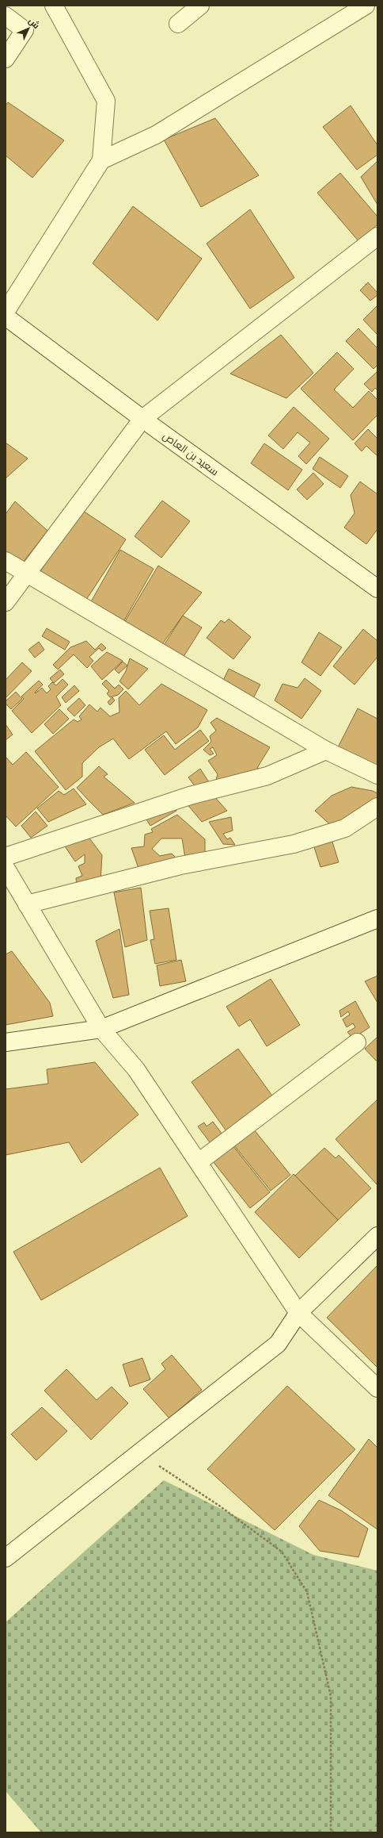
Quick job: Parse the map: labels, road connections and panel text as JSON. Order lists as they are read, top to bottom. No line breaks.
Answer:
{"streets":{"street":["سعيد بن العاص"]},"north":"top right"}
